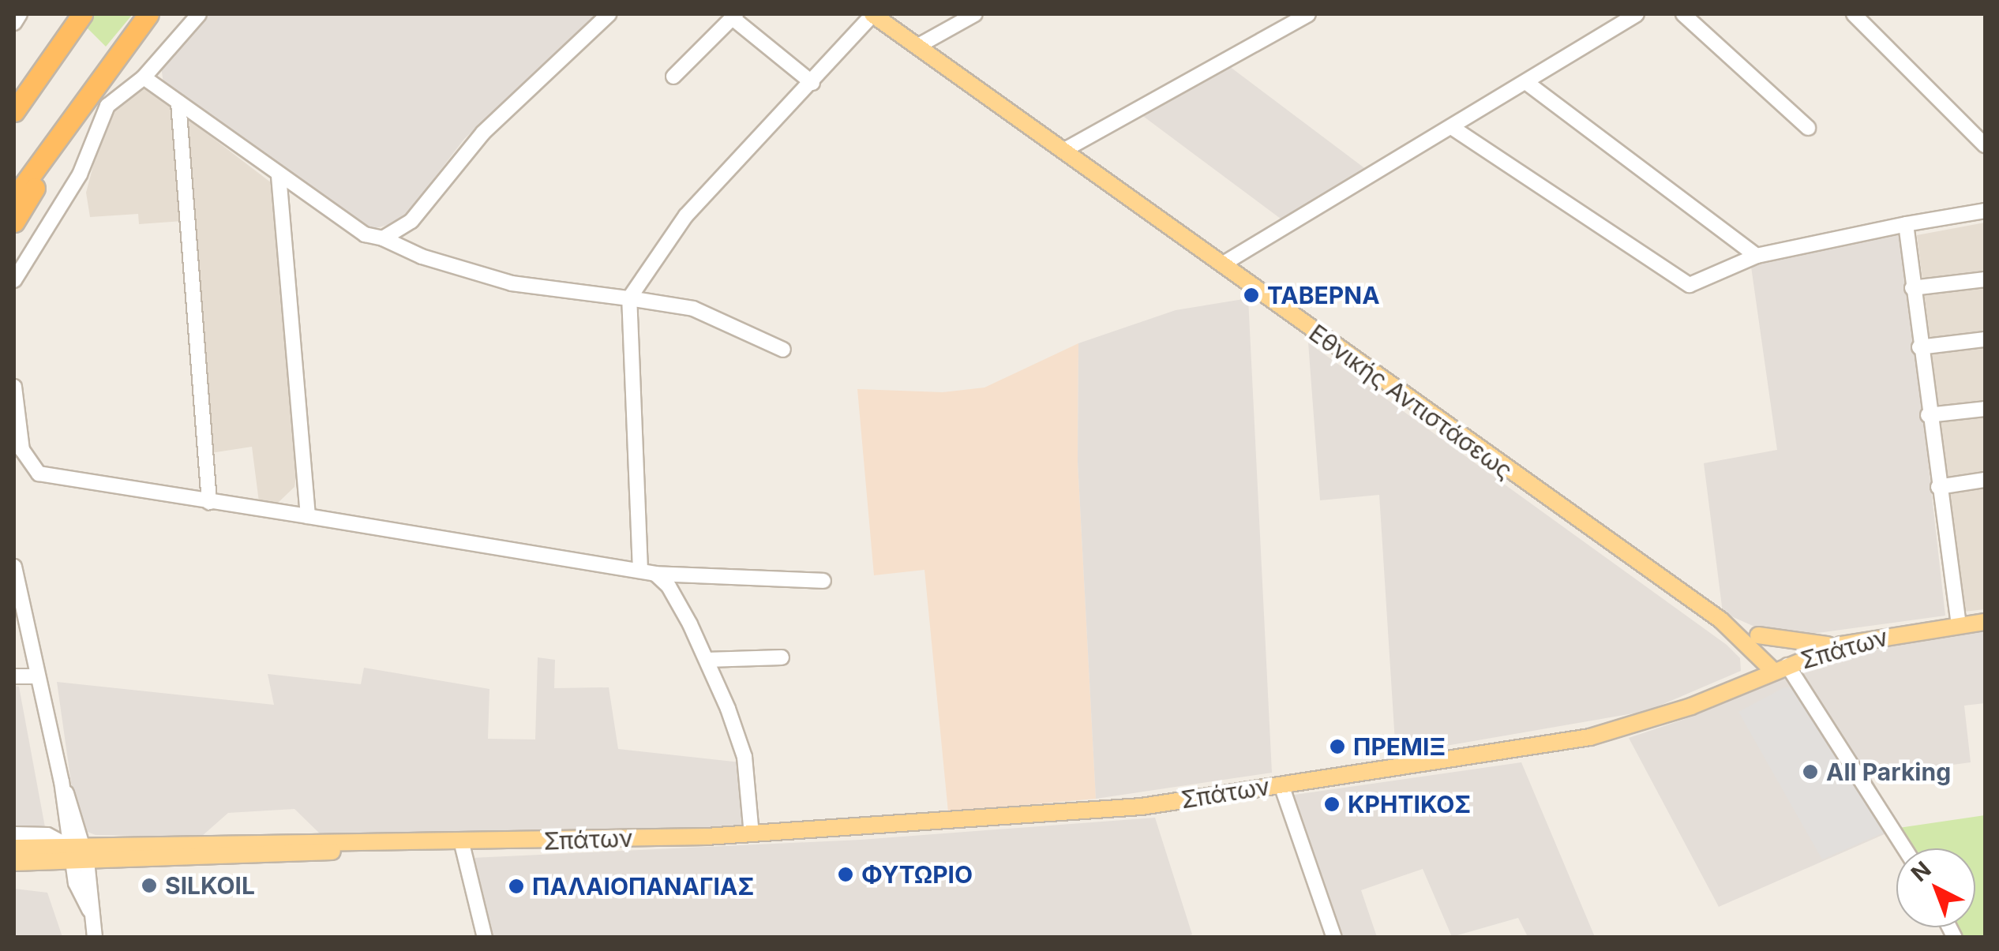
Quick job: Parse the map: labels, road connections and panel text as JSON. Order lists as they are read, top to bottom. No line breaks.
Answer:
{"streets":{"main road":["Εθνικής Αντιστάσεως","Σπάτων"]},"crossings":[["Εθνικής Αντιστάσεως","Σπάτων"]],"places":["ΤΑΒΕΡΝΑ","ΠΡΕΜΙΞ","All Parking","ΚΡΗΤΙΚΟΣ","ΦΥΤΩΡΙΟ","SILKOIL","ΠΑΛΑΙΟΠΑΝΑΓΙΑΣ"],"north":"top left"}
